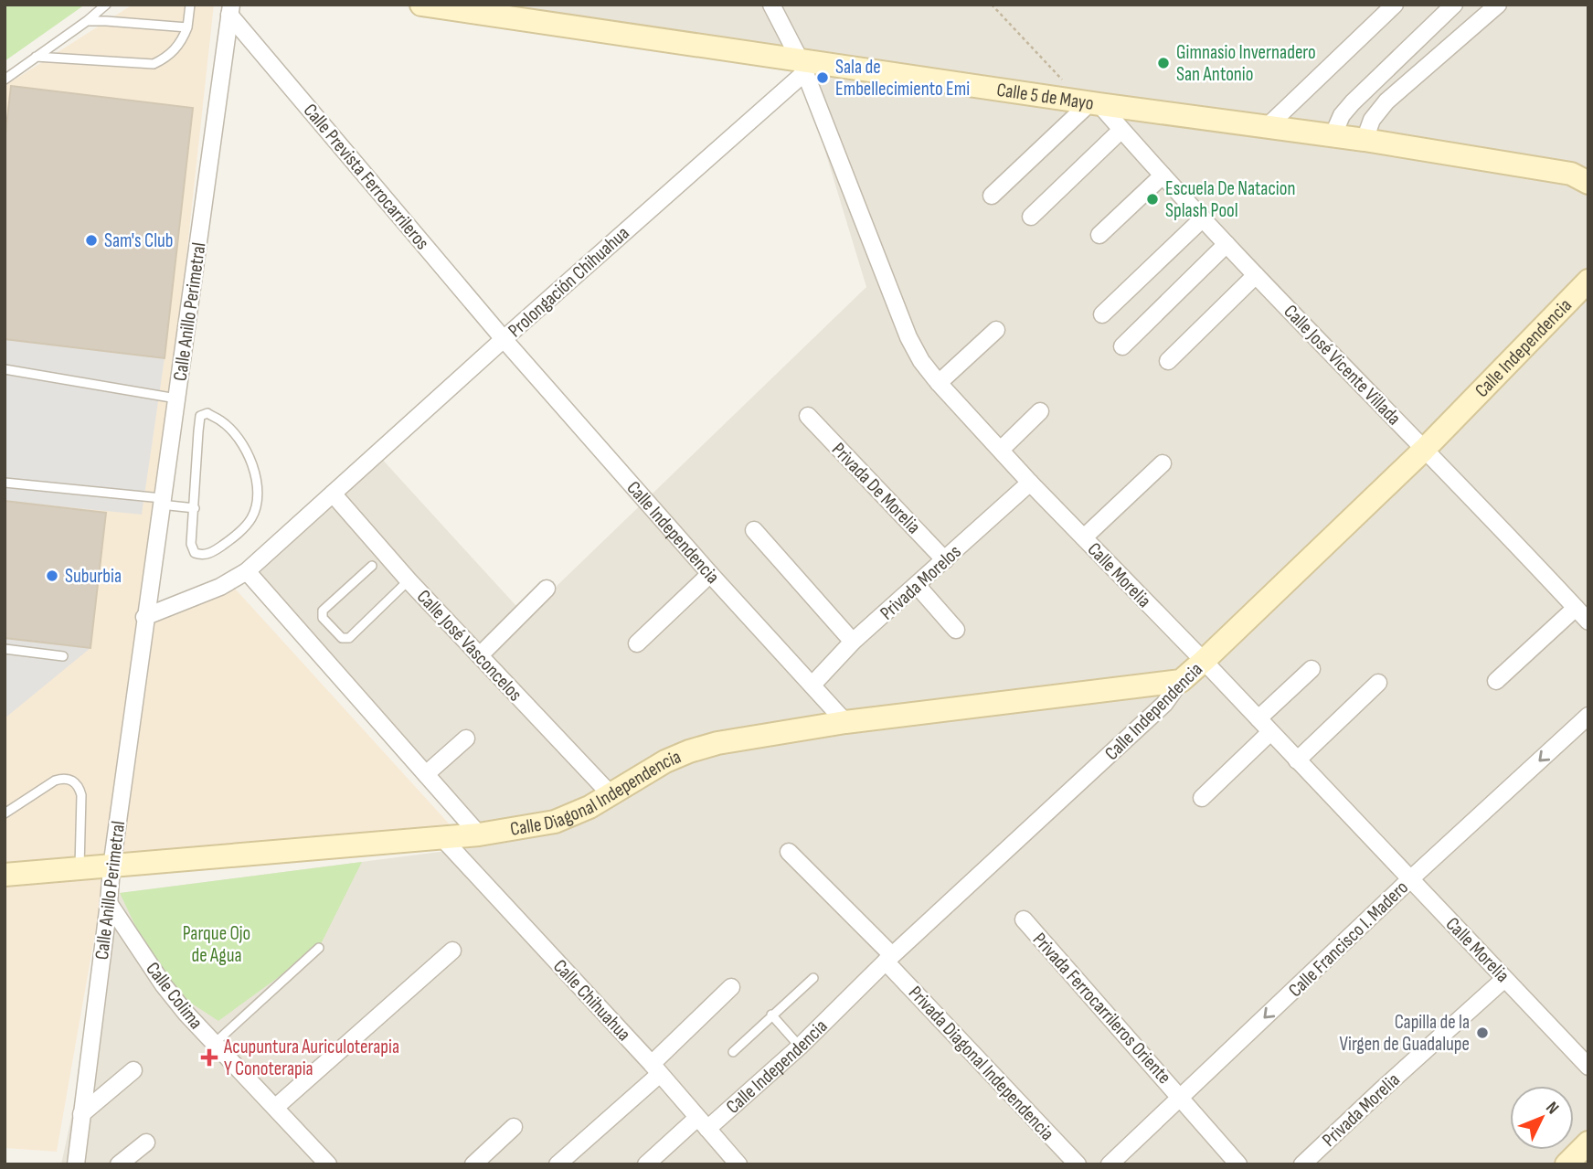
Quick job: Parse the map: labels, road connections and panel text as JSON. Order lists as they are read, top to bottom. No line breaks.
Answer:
{"streets":{"main road":["Calle 5 de Mayo","Calle Independencia","Calle Diagonal Independencia"],"street":["Calle Prevista Ferrocarrileros","Prolongación Chihuahua","Calle Anillo Perimetral","Calle José Vicente Villada","Privada De Morelia","Calle Morelia","Privada Morelos","Calle José Vasconcelos","Calle Francisco I. Madero","Calle Colima","Calle Chihuahua","Privada Ferrocarrileros Oriente","Privada Diagonal Independencia","Privada Morelia"]},"crossings":[["Calle 5 de Mayo","Prolongación Chihuahua"],["Calle 5 de Mayo","Calle José Vicente Villada"],["Calle 5 de Mayo","Calle Morelia"],["Calle Prevista Ferrocarrileros","Prolongación Chihuahua"],["Calle Prevista Ferrocarrileros","Calle Anillo Perimetral"],["Calle Prevista Ferrocarrileros","Calle Independencia"],["Prolongación Chihuahua","Calle Independencia"],["Prolongación Chihuahua","Calle Morelia"],["Prolongación Chihuahua","Calle José Vasconcelos"],["Calle Anillo Perimetral","Calle Diagonal Independencia"],["Calle Anillo Perimetral","Calle Colima"],["Calle Independencia","Calle José Vicente Villada"],["Calle Independencia","Calle Morelia"],["Calle Independencia","Privada Morelos"],["Calle Independencia","Calle Diagonal Independencia"],["Calle Independencia","Calle Chihuahua"],["Calle Independencia","Privada Diagonal Independencia"],["Privada De Morelia","Privada Morelos"],["Calle Morelia","Privada Morelos"],["Calle Morelia","Calle Francisco I. Madero"],["Calle Morelia","Privada Morelia"],["Calle José Vasconcelos","Calle Diagonal Independencia"],["Calle Diagonal Independencia","Calle Chihuahua"],["Calle Francisco I. Madero","Privada Ferrocarrileros Oriente"]],"one_way":["Calle Francisco I. Madero"],"parks":["Parque Ojo de Agua"],"places":{"other":["Gimnasio Invernadero San Antonio","Sala de Embellecimiento Emi","Escuela De Natacion Splash Pool","Sam's Club","Suburbia","Capilla de la Virgen de Guadalupe"],"health":["Acupuntura Auriculoterapia Y Conoterapia"]},"north":"top right"}
